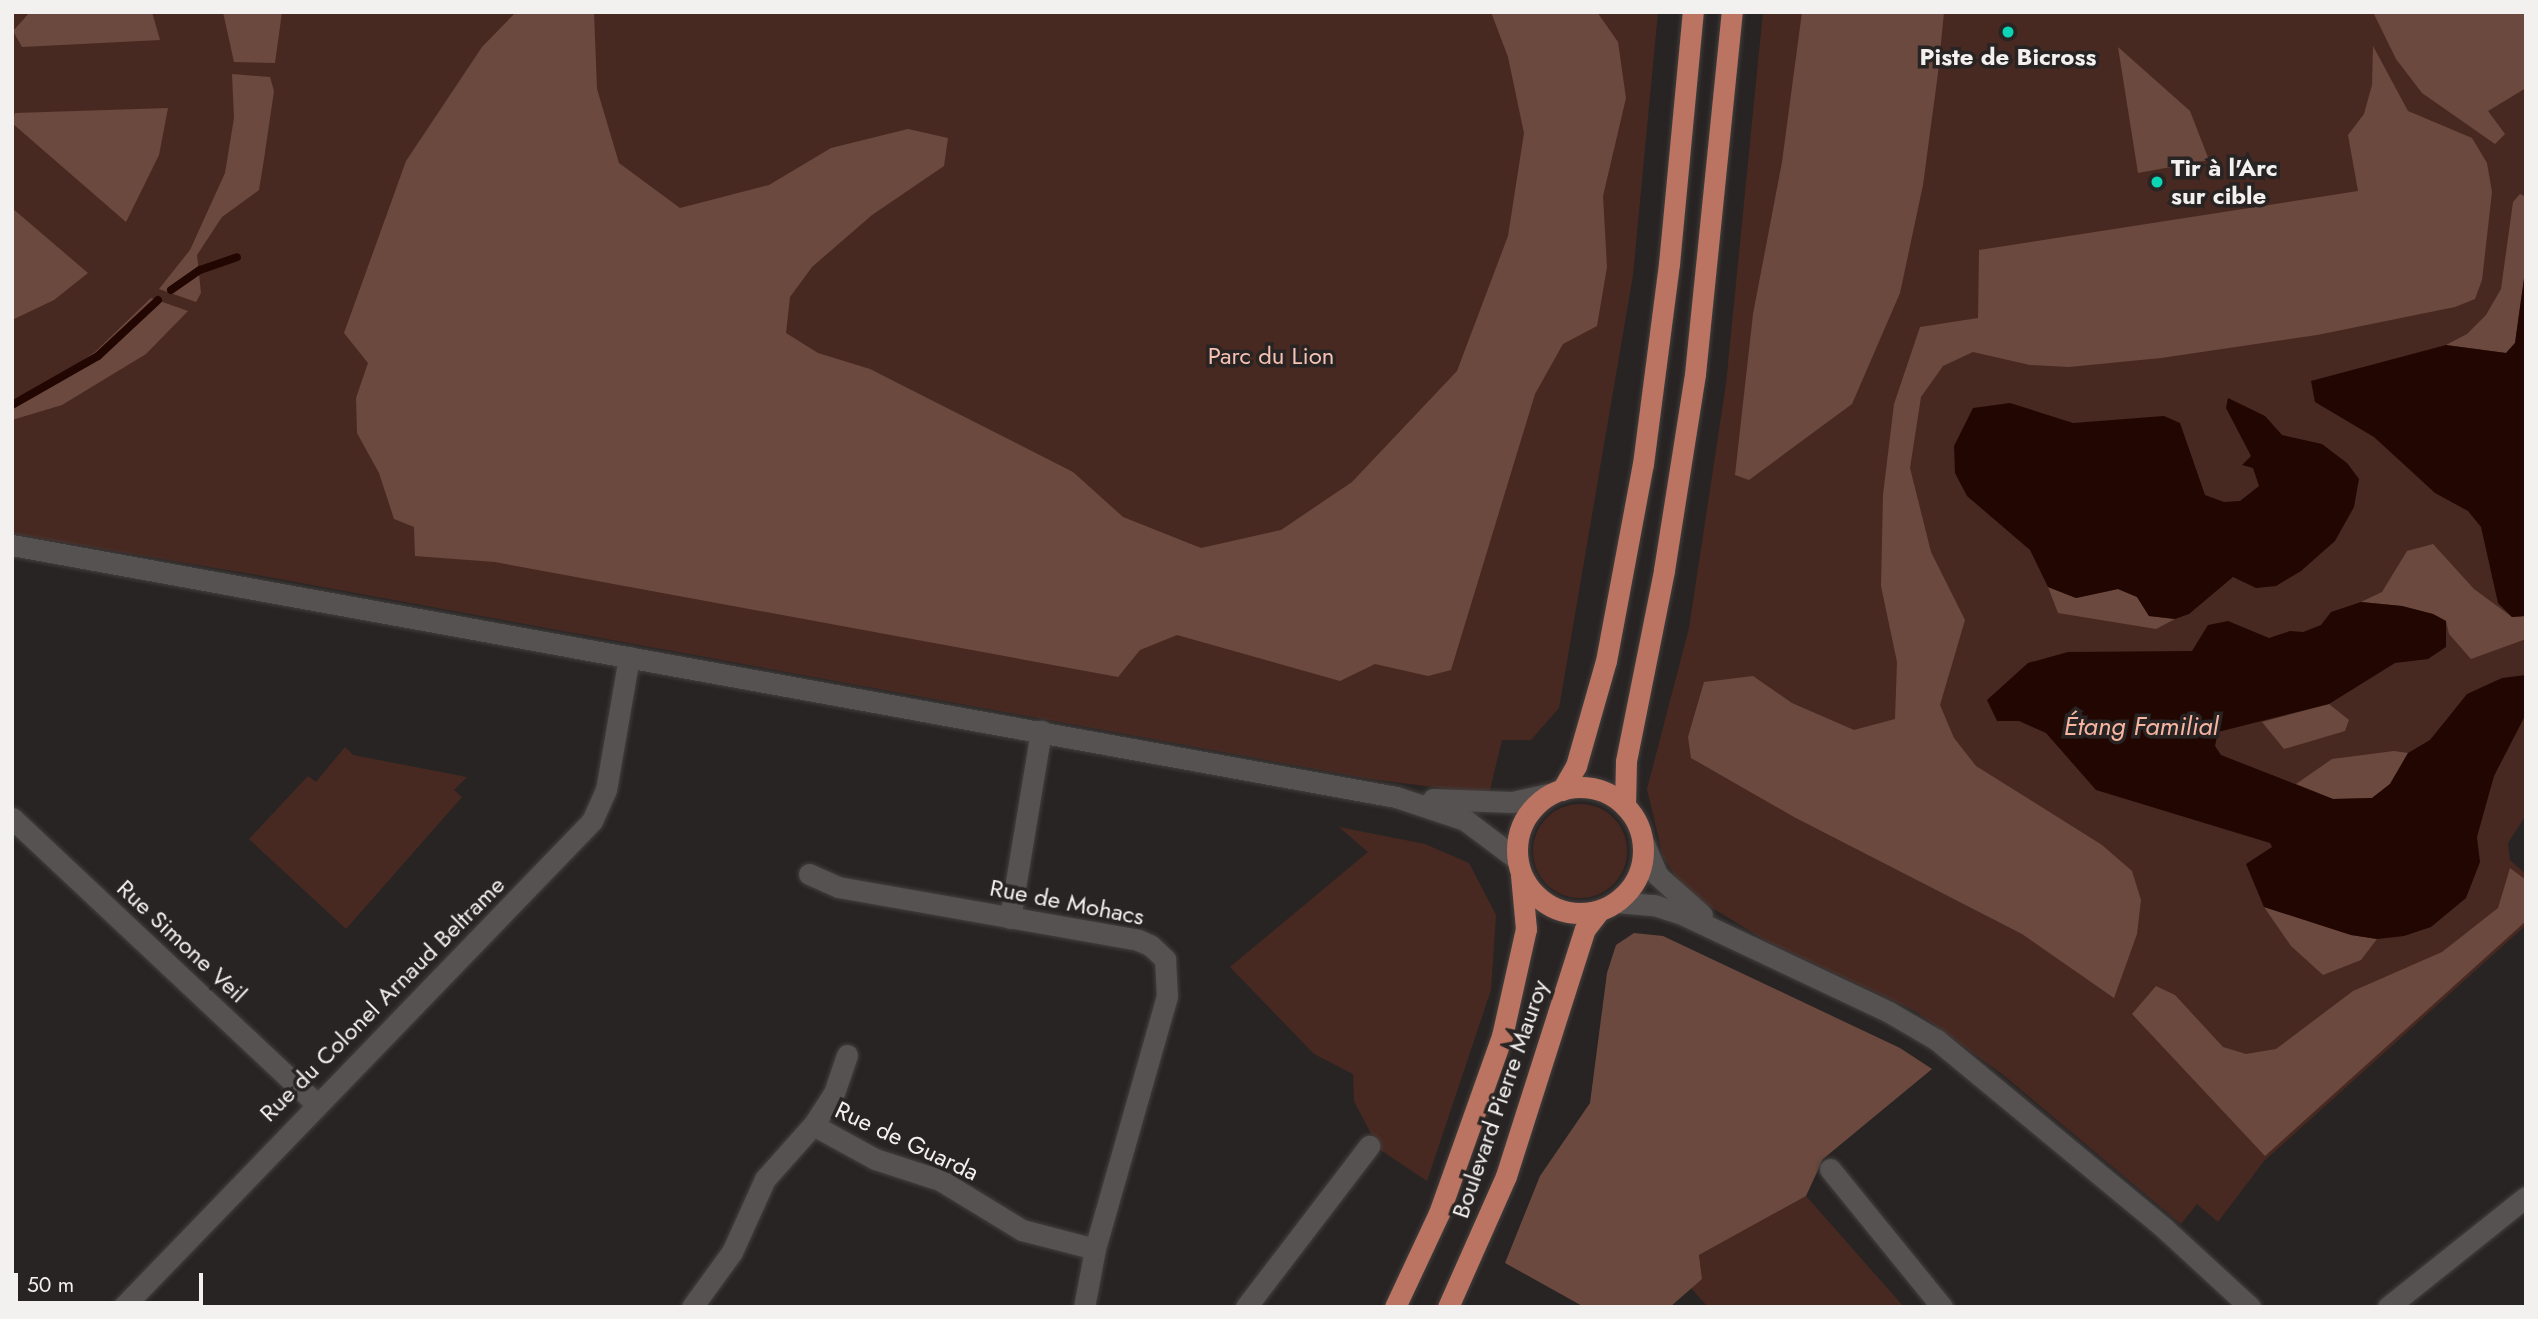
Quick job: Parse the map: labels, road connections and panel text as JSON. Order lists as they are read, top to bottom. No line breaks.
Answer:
{"streets":{"main road":["Boulevard Pierre Mauroy"],"street":["Rue de Mohacs","Rue Simone Veil","Rue du Colonel Arnaud Beltrame","Rue de Guarda"]},"crossings":[["Rue de Mohacs","Rue de Guarda"],["Rue Simone Veil","Rue du Colonel Arnaud Beltrame"]],"water":["Étang Familial"],"parks":["Parc du Lion"],"places":["Piste de Bicross","Tir à l'Arc sur cible"],"scale_bar":"50 m"}
